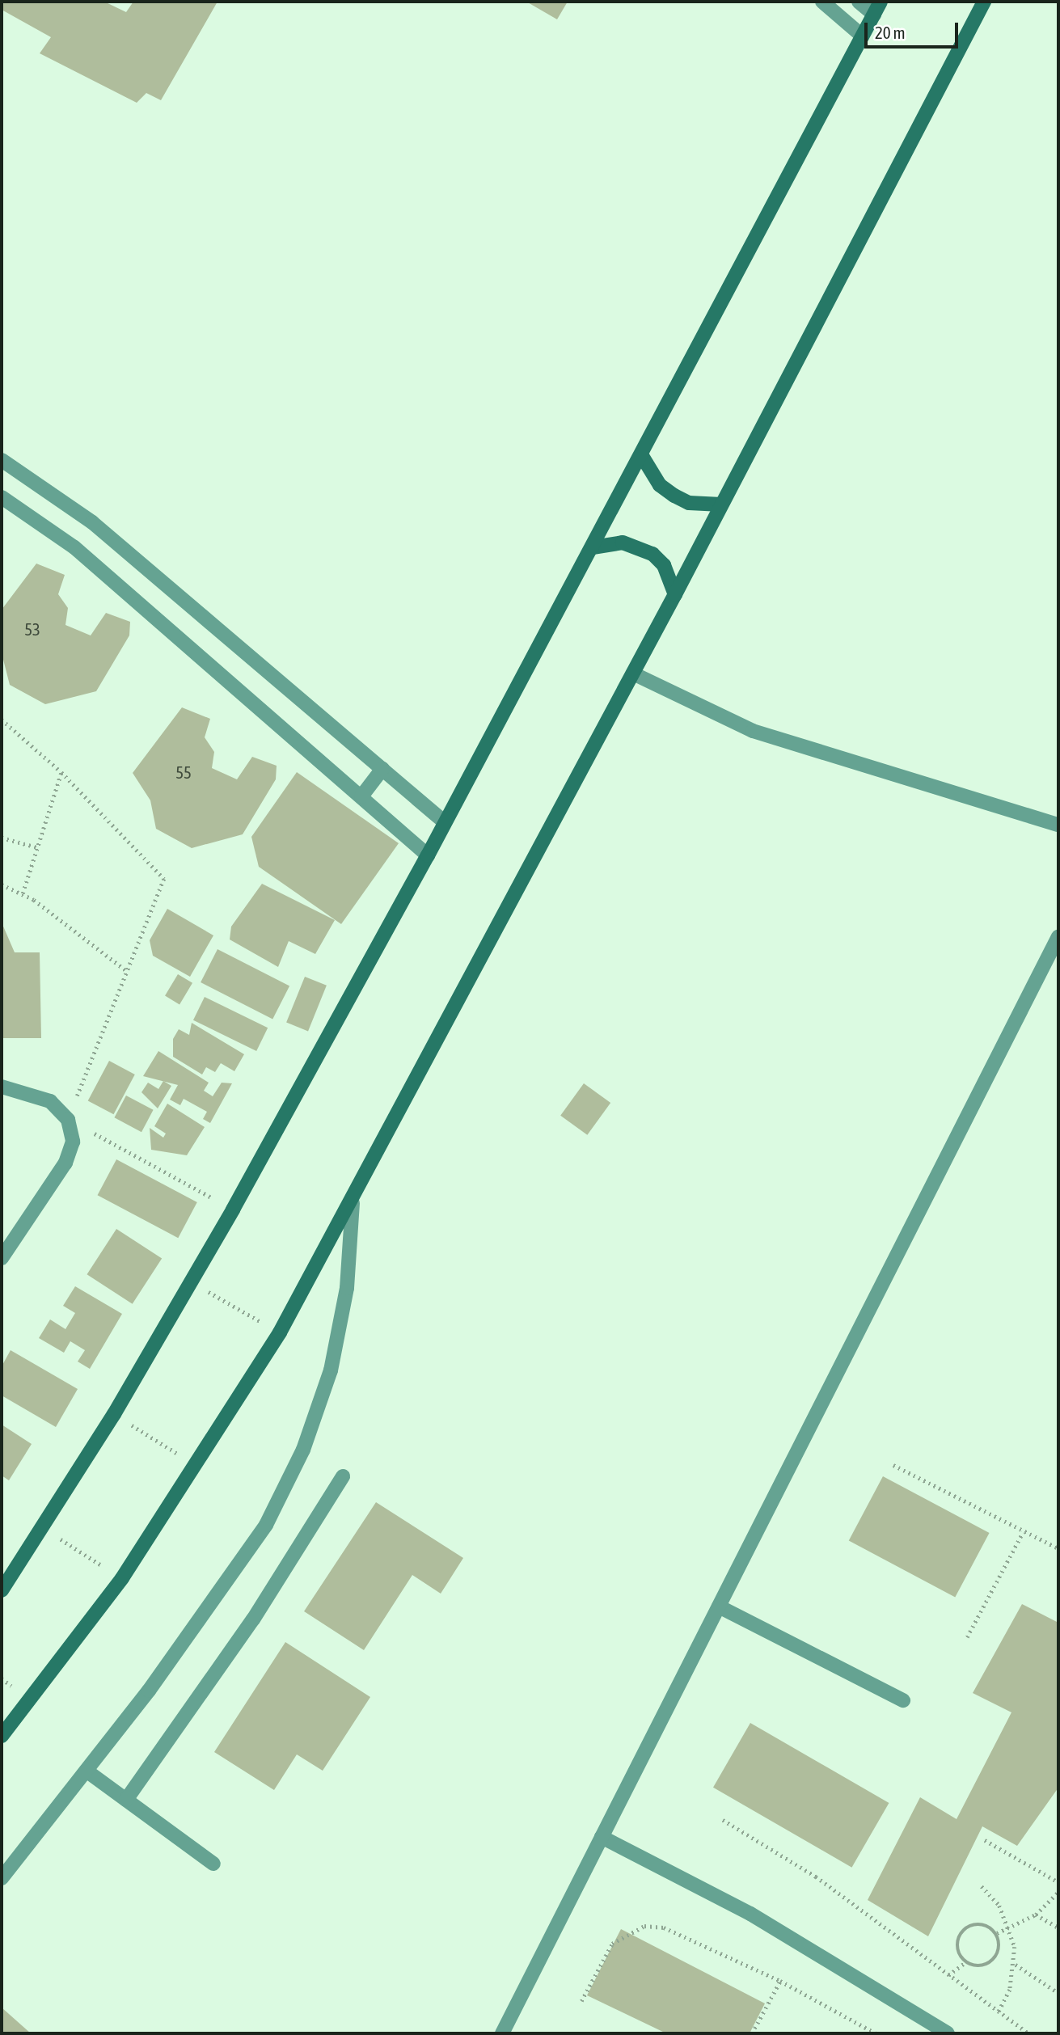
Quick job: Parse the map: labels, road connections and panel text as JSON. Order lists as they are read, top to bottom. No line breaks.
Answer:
{"house_numbers":["53","55"],"scale_bar":"20 m"}
